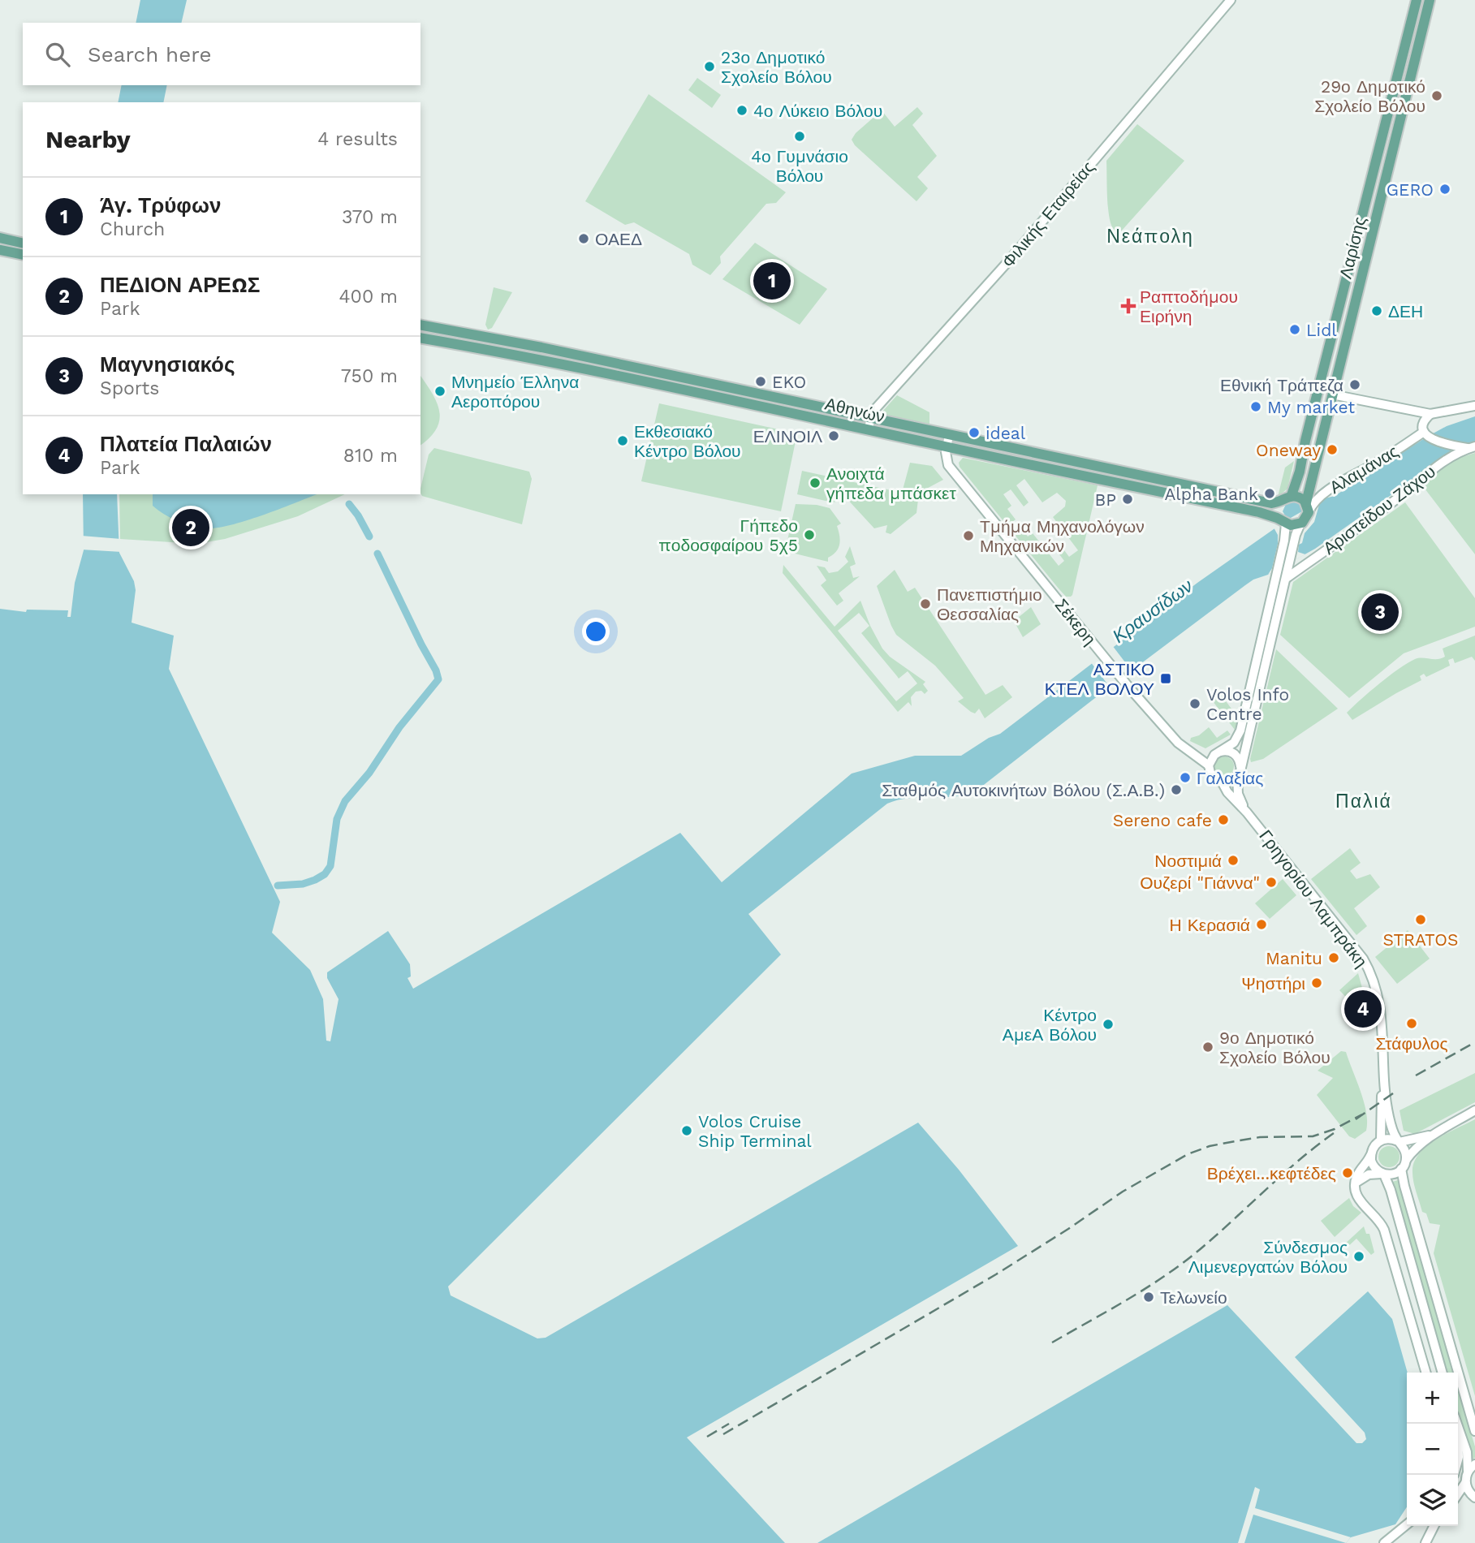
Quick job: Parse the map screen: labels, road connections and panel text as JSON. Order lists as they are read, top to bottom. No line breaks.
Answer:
{"streets":{"main road":["Φιλικής Εταιρείας","Λαρίσης","Αθηνών","Αλαμάνας","Αριστείδου Ζάχου","Σέκερη","Γρηγορίου Λαμπράκη"]},"crossings":[["Φιλικής Εταιρείας","Αθηνών"],["Λαρίσης","Αθηνών"],["Λαρίσης","Αλαμάνας"],["Λαρίσης","Γρηγορίου Λαμπράκη"],["Αθηνών","Αλαμάνας"],["Αθηνών","Σέκερη"],["Αθηνών","Γρηγορίου Λαμπράκη"],["Αλαμάνας","Γρηγορίου Λαμπράκη"],["Αριστείδου Ζάχου","Γρηγορίου Λαμπράκη"],["Σέκερη","Γρηγορίου Λαμπράκη"]],"districts":["Νεάπολη","Παλιά"],"water":["Κραυσίδων"],"places":{"other":["23ο Δημοτικό Σχολείο Βόλου","29ο Δημοτικό Σχολείο Βόλου","4ο Λύκειο Βόλου","4ο Γυμνάσιο Βόλου","GERO","ΟΑΕΔ","ΔΕΗ","Lidl","EKO","Εθνική Τράπεζα","Μνημείο Έλληνα Αεροπόρου","My market","ideal","ΕΛΙΝΟΙΛ","Εκθεσιακό Κέντρο Βόλου","Oneway","Ανοιχτά γήπεδα μπάσκετ","Alpha Bank","BP","Γήπεδο ποδοσφαίρου 5χ5","Τμήμα Μηχανολόγων Μηχανικών","Πανεπιστήμιο Θεσσαλίας","Volos Info Centre","Γαλαξίας","Σταθμός Αυτοκινήτων Βόλου (Σ.Α.Β.)","Sereno cafe","Νοστιμιά","Ουζερί \"Γιάννα\"","STRATOS","Η Κερασιά","Manitu","Ψηστήρι","Στάφυλος","Κέντρο ΑμεΑ Βόλου","9ο Δημοτικό Σχολείο Βόλου","Volos Cruise Ship Terminal","Βρέχει...κεφτέδες","Σύνδεσμος Λιμενεργατών Βόλου","Τελωνείο"],"health":["Ραπτοδήμου Ειρήνη"],"transit":["ΑΣΤΙΚΟ ΚΤΕΛ ΒΟΛΟΥ"]},"page":{"search":"Search here","heading":["Nearby","4 results"],"list":[{"mark":"1","name":"Άγ. Τρύφων","note":"Church","value":"370 m"},{"mark":"2","name":"ΠΕΔΙΟΝ ΑΡΕΩΣ","note":"Park","value":"400 m"},{"mark":"3","name":"Μαγνησιακός","note":"Sports","value":"750 m"},{"mark":"4","name":"Πλατεία Παλαιών","note":"Park","value":"810 m"}],"pins":["1","2","3","4"],"map_buttons":["+","−"]}}
